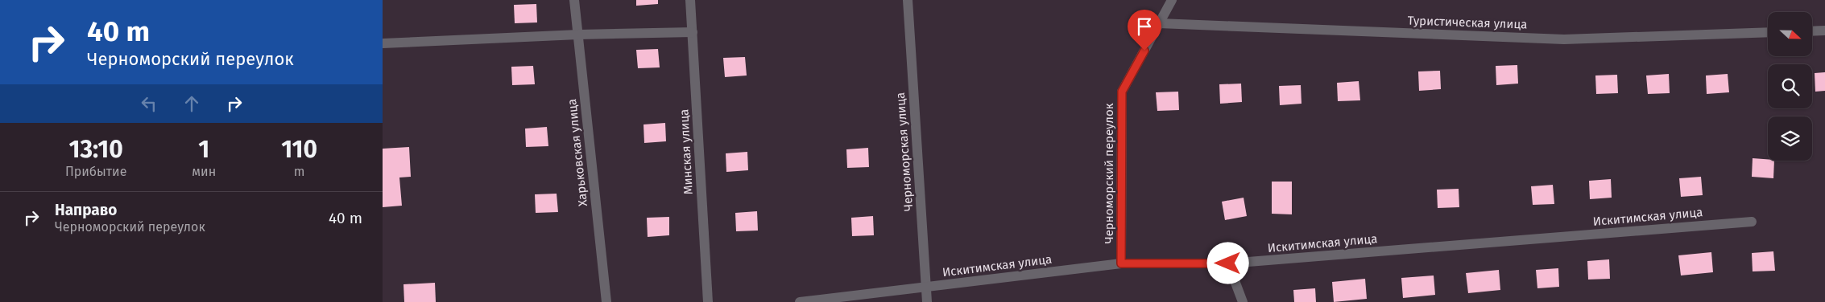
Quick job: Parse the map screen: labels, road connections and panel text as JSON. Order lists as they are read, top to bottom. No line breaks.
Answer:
{"streets":{"street":["Туристическая улица","Минская улица","Черноморская улица","Харьковская улица","Черноморский переулок","Искитимская улица"]},"crossings":[["Туристическая улица","Черноморский переулок"],["Черноморская улица","Искитимская улица"],["Черноморский переулок","Искитимская улица"]],"north":"right","page":{"turn":["40 m","Черноморский переулок"],"eta":["13:10","Прибытие","1","мин","110","m"],"list":[{"name":"Направо","note":"Черноморский переулок","value":"40 m"}]}}
